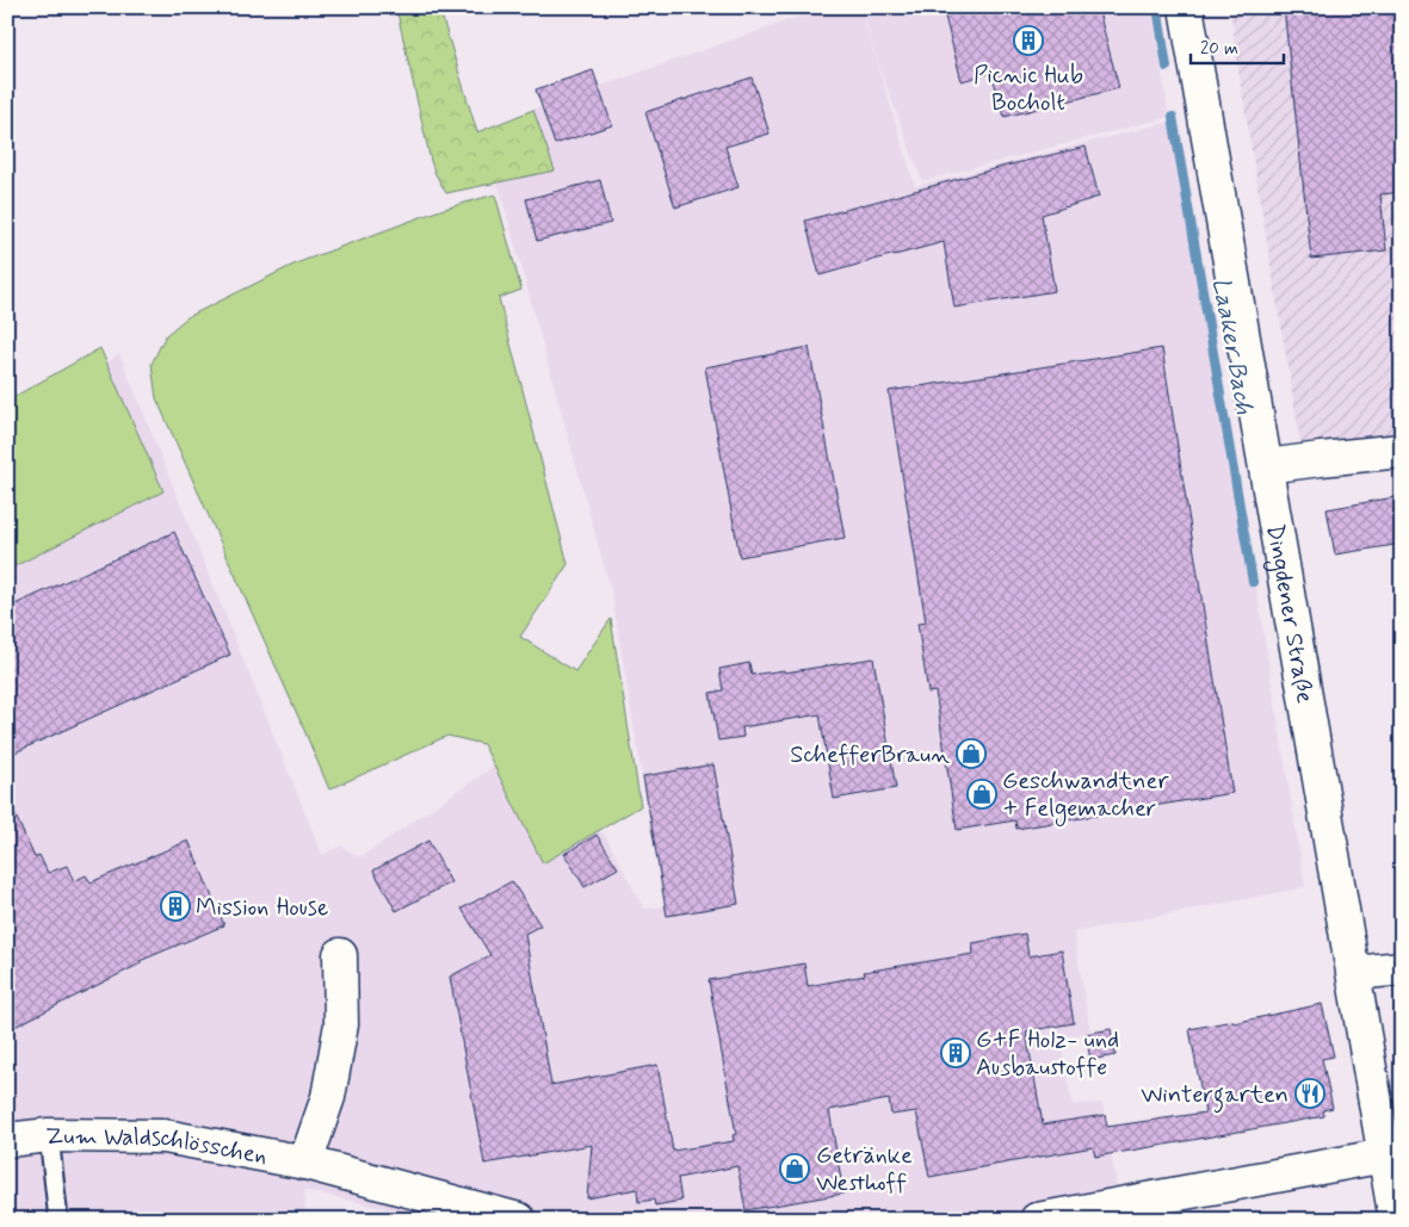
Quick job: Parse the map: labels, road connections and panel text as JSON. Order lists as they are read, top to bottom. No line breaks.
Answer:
{"streets":{"street":["Dingdener Straße","Zum Waldschlösschen"]},"water":["Laaker Bach"],"places":{"building":["Picnic Hub Bocholt","Mission House","G+F Holz- und Ausbaustoffe"],"shop":["SchefferBraun","Geschwandtner + Felgemacher","Getränke Westhoff"],"restaurant":["Wintergarten"]},"scale_bar":"20 m"}
